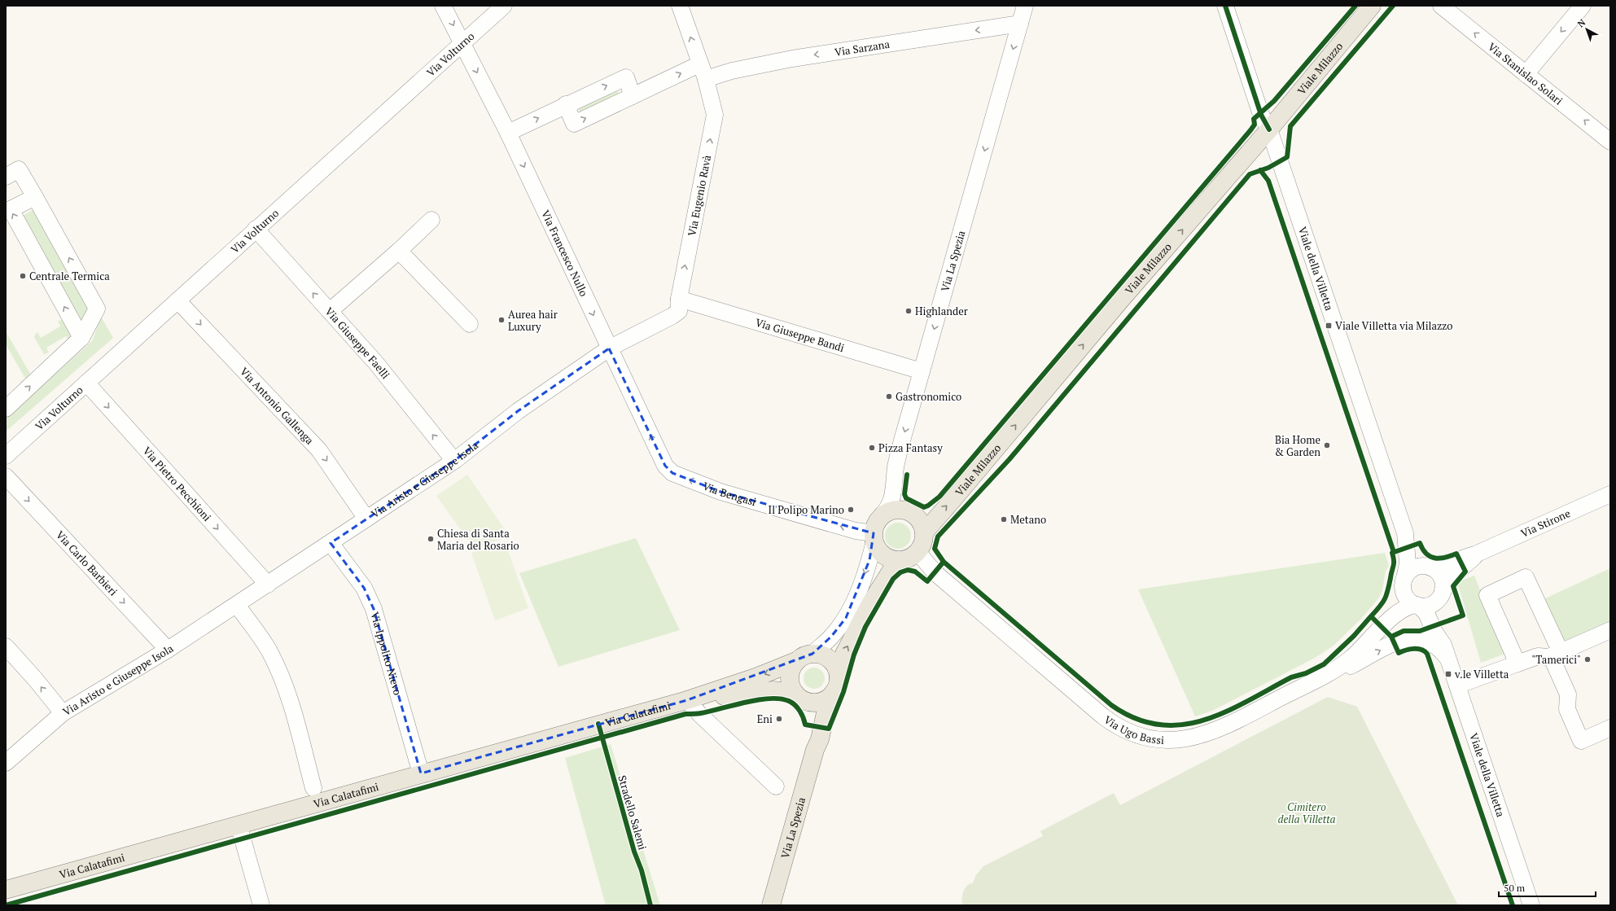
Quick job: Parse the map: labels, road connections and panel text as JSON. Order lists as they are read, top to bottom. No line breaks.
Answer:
{"streets":{"main road":["Viale Milazzo","Via La Spezia","Via Calatafimi"],"street":["Via Sarzana","Via Volturno","Via Stanislao Solari","Via Eugenio Ravà","Via Francesco Nullo","Viale della Villetta","Via Giuseppe Bandi","Via Giuseppe Faelli","Via Antonio Gallenga","Via Aristo e Giuseppe Isola","Via Pietro Pecchioni","Via Bengasi","Via Stirone","Via Carlo Barbieri","Via Ippolito Nievo","Via Ugo Bassi"],"cycle path":["Stradello Salemi"]},"crossings":[["Via Sarzana","Via Eugenio Ravà"],["Via Sarzana","Via Francesco Nullo"],["Via Sarzana","Via La Spezia"],["Via Volturno","Via Francesco Nullo"],["Via Volturno","Via Giuseppe Faelli"],["Via Volturno","Via Antonio Gallenga"],["Via Volturno","Via Pietro Pecchioni"],["Viale Milazzo","Via La Spezia"],["Viale Milazzo","Viale della Villetta"],["Viale Milazzo","Via Bengasi"],["Viale Milazzo","Via Ugo Bassi"],["Via Eugenio Ravà","Via Francesco Nullo"],["Via Eugenio Ravà","Via Giuseppe Bandi"],["Via Eugenio Ravà","Via Aristo e Giuseppe Isola"],["Via Francesco Nullo","Via Aristo e Giuseppe Isola"],["Via Francesco Nullo","Via Bengasi"],["Via La Spezia","Via Giuseppe Bandi"],["Via La Spezia","Via Bengasi"],["Via La Spezia","Via Calatafimi"],["Via La Spezia","Via Ugo Bassi"],["Viale della Villetta","Via Stirone"],["Viale della Villetta","Via Ugo Bassi"],["Via Giuseppe Faelli","Via Aristo e Giuseppe Isola"],["Via Antonio Gallenga","Via Aristo e Giuseppe Isola"],["Via Aristo e Giuseppe Isola","Via Pietro Pecchioni"],["Via Aristo e Giuseppe Isola","Via Carlo Barbieri"],["Via Aristo e Giuseppe Isola","Via Ippolito Nievo"],["Via Bengasi","Via Ugo Bassi"],["Via Stirone","Via Ugo Bassi"],["Via Ippolito Nievo","Via Calatafimi"]],"one_way":["Viale Milazzo","Via Stanislao Solari","Via Eugenio Ravà","Via Antonio Gallenga","Via Pietro Pecchioni","Via Bengasi"],"parks":["Cimitero della Villetta"],"places":{"other":["Centrale Termica","Highlander","Aurea hair Luxury","Gastronomico","Bia Home & Garden","Pizza Fantasy","Il Polipo Marino","Metano","Chiesa di Santa Maria del Rosario","\"Tamerici\"","Eni"],"transit":["Viale Villetta via Milazzo","v.le Villetta"]},"scale_bar":"50 m","north":"top left"}
